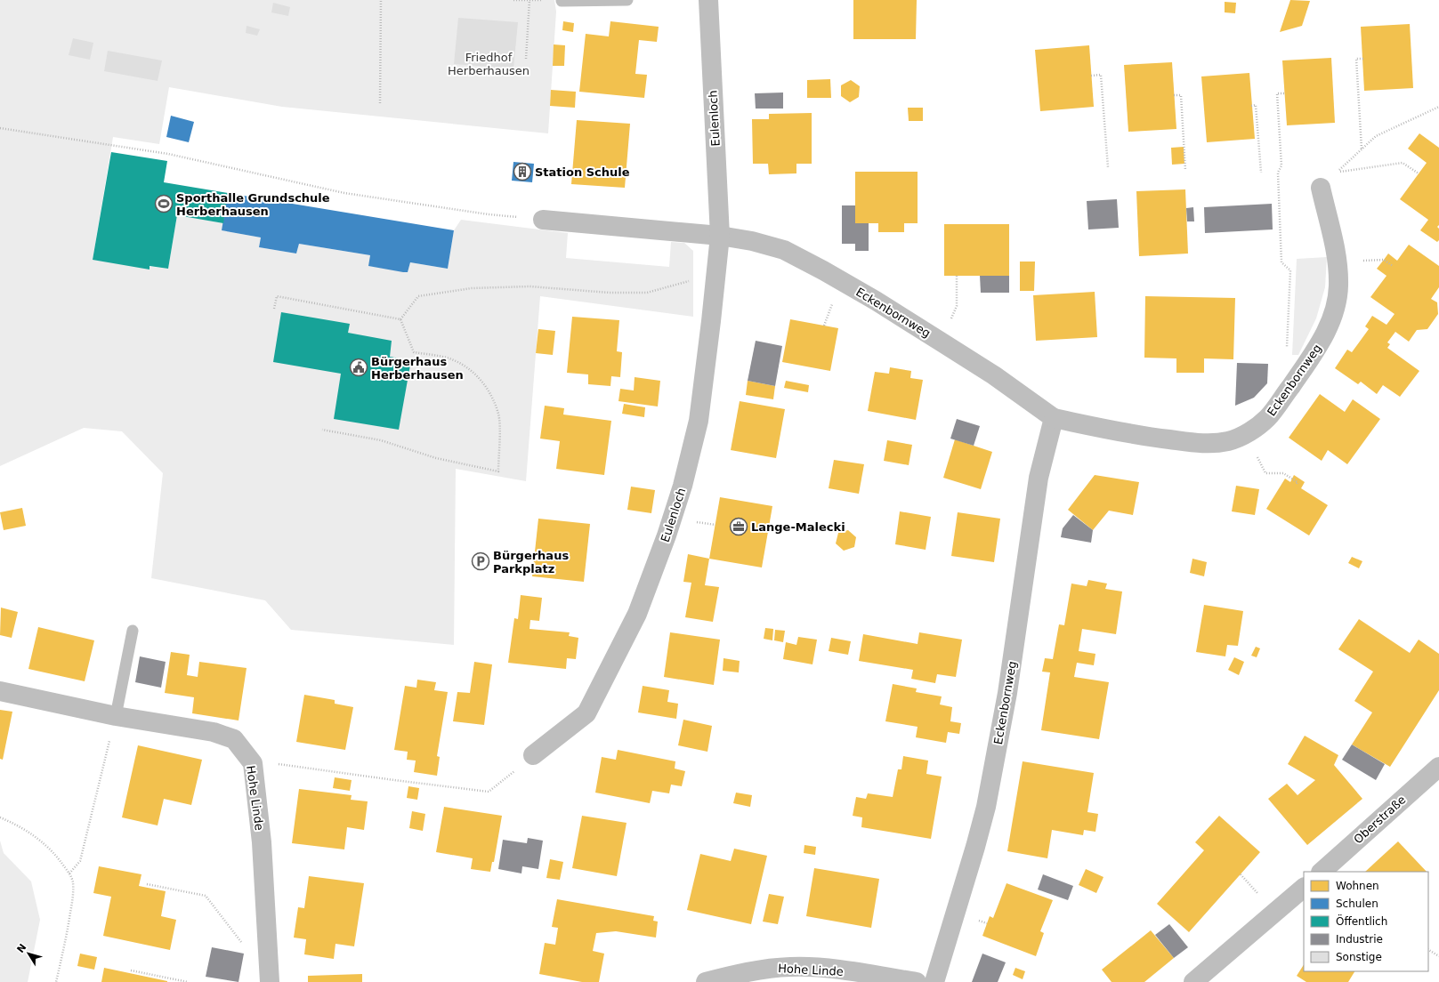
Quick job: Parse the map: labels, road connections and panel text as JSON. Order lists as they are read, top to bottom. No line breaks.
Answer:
{"streets":{"street":["Eulenloch","Eckenbornweg","Hohe Linde","Oberstraße"]},"crossings":[["Eulenloch","Eckenbornweg"]],"parks":["Friedhof Herberhausen"],"places":{"building":["Station Schule"],"sports":["Sporthalle Grundschule Herberhausen"],"public building":["Bürgerhaus Herberhausen"],"office":["Lange-Malecki"],"parking":["Bürgerhaus Parkplatz"]},"legend":["Wohnen","Schulen","Öffentlich","Industrie","Sonstige"],"north":"top left"}
